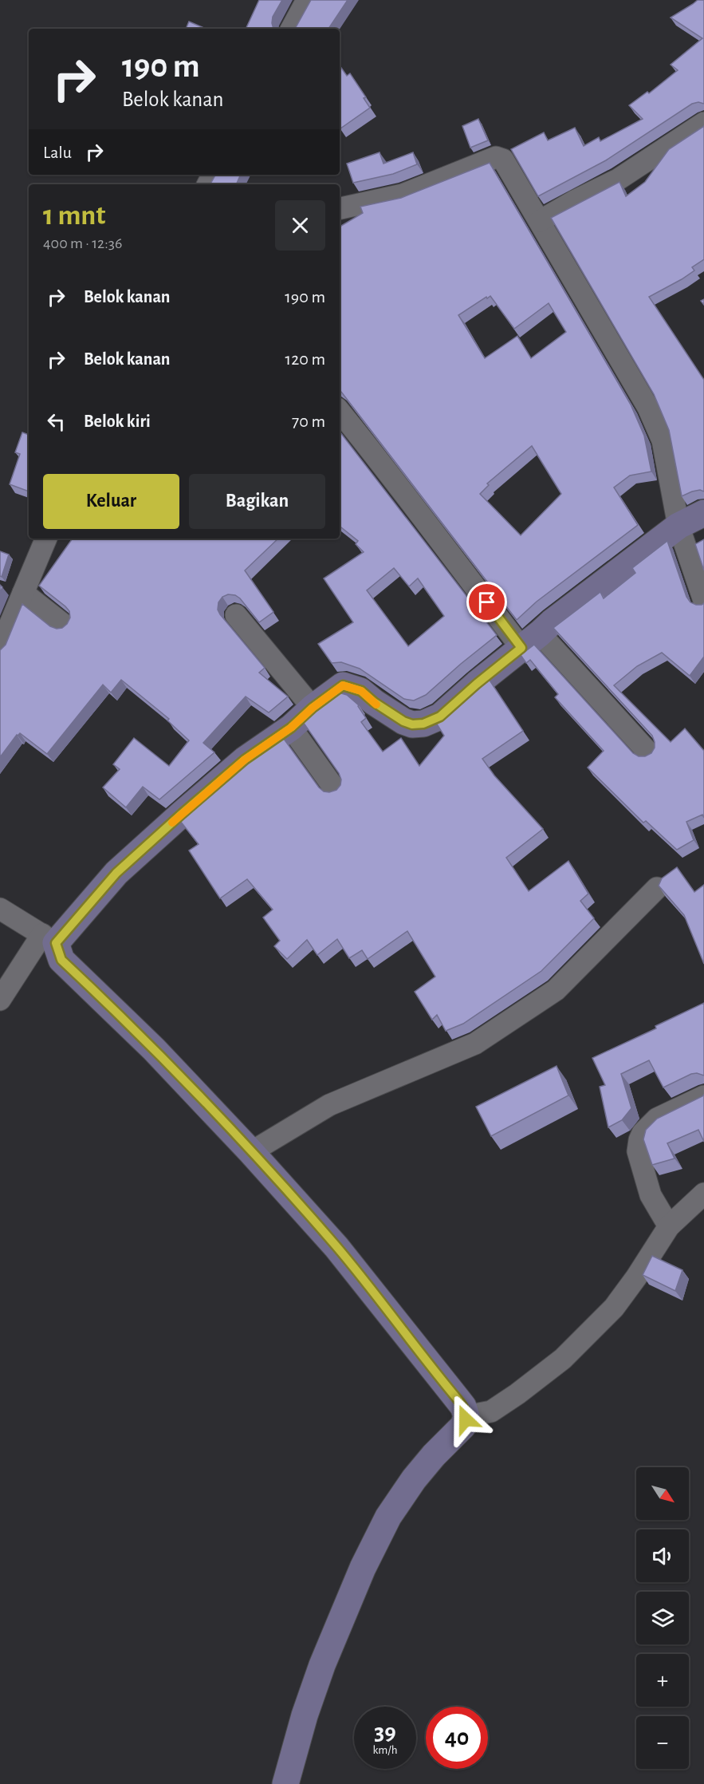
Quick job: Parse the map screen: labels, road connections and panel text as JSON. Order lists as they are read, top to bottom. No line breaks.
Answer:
{"north":"bottom right","page":{"turn":["190 m","Belok kanan"],"then":"Lalu","heading":["1 mnt","400 m · 12:36"],"list":[{"name":"Belok kanan","value":"190 m"},{"name":"Belok kanan","value":"120 m"},{"name":"Belok kiri","value":"70 m"}],"buttons":["Keluar","Bagikan"],"map_buttons":["+","−"],"speed":"39 km/h","limit":"40"}}
